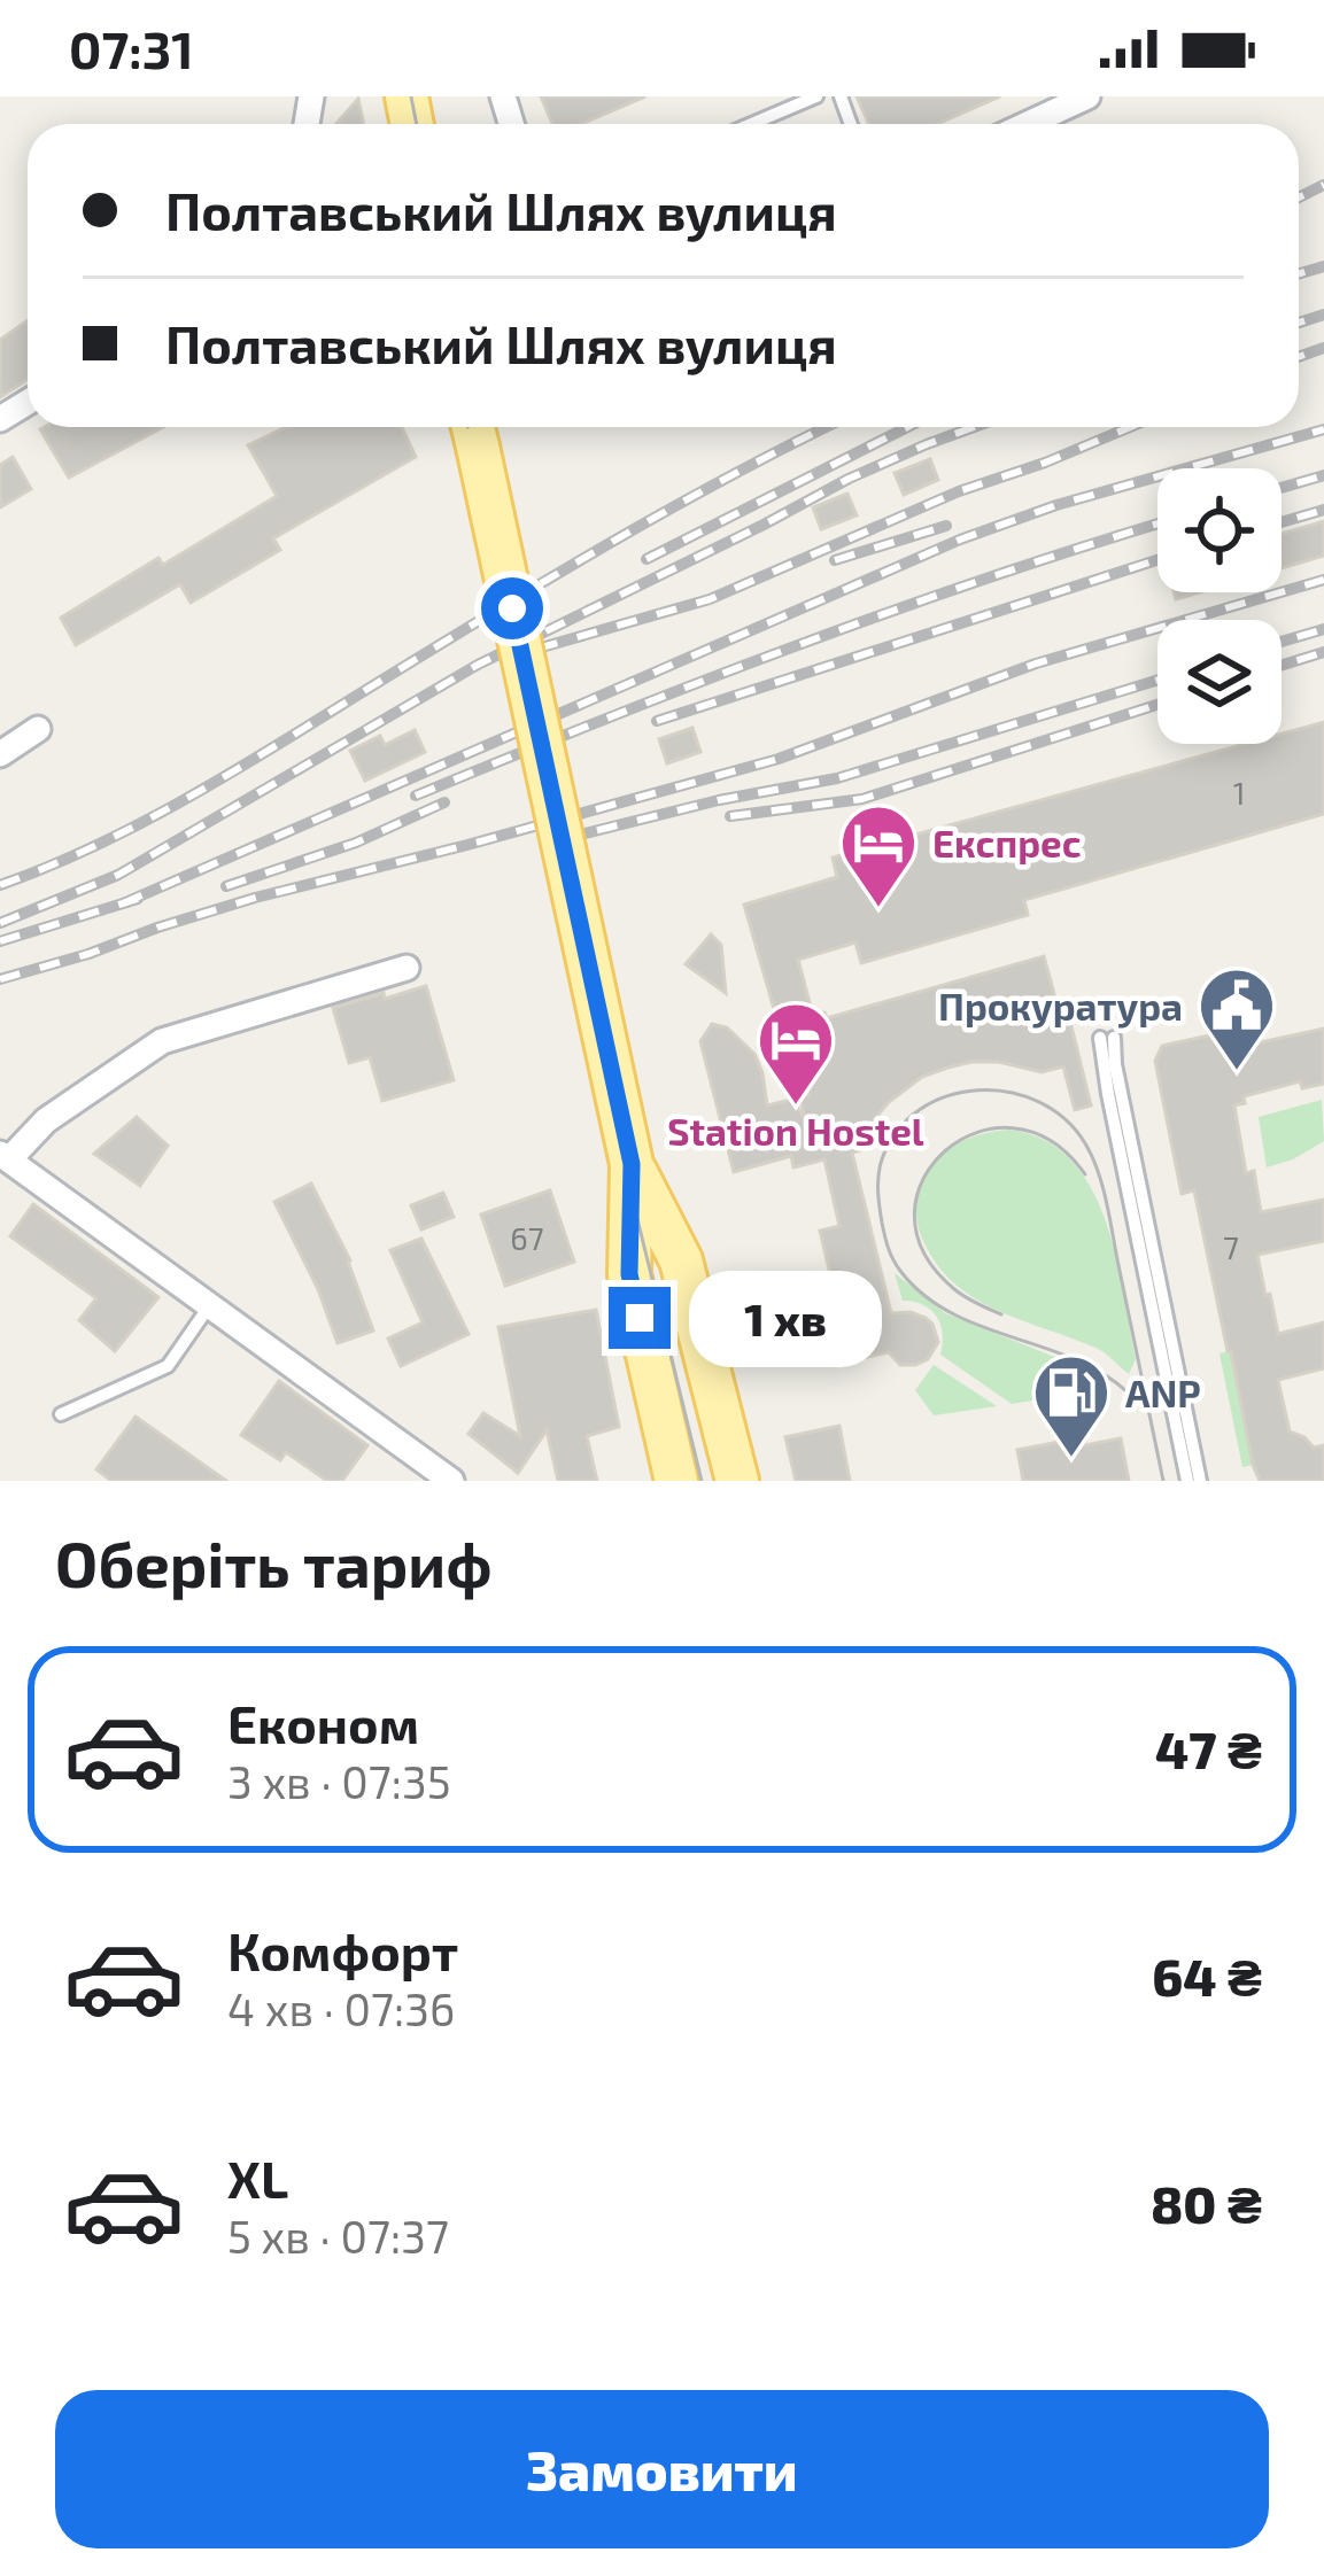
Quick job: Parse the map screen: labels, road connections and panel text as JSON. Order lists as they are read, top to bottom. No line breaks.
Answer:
{"places":{"hotel":["Експрес","Station Hostel"],"public building":["Прокуратура"],"fuel station":["ANP"]},"house_numbers":["1","67","7"],"page":{"status":"07:31","banner":["Полтавський Шлях вулиця","Полтавський Шлях вулиця"],"bubble":"1 хв","heading":"Оберіть тариф","list":[{"name":"Економ","note":"3 хв · 07:35","value":"47 ₴"},{"name":"Комфорт","note":"4 хв · 07:36","value":"64 ₴"},{"name":"XL","note":"5 хв · 07:37","value":"80 ₴"}],"buttons":"Замовити"}}
